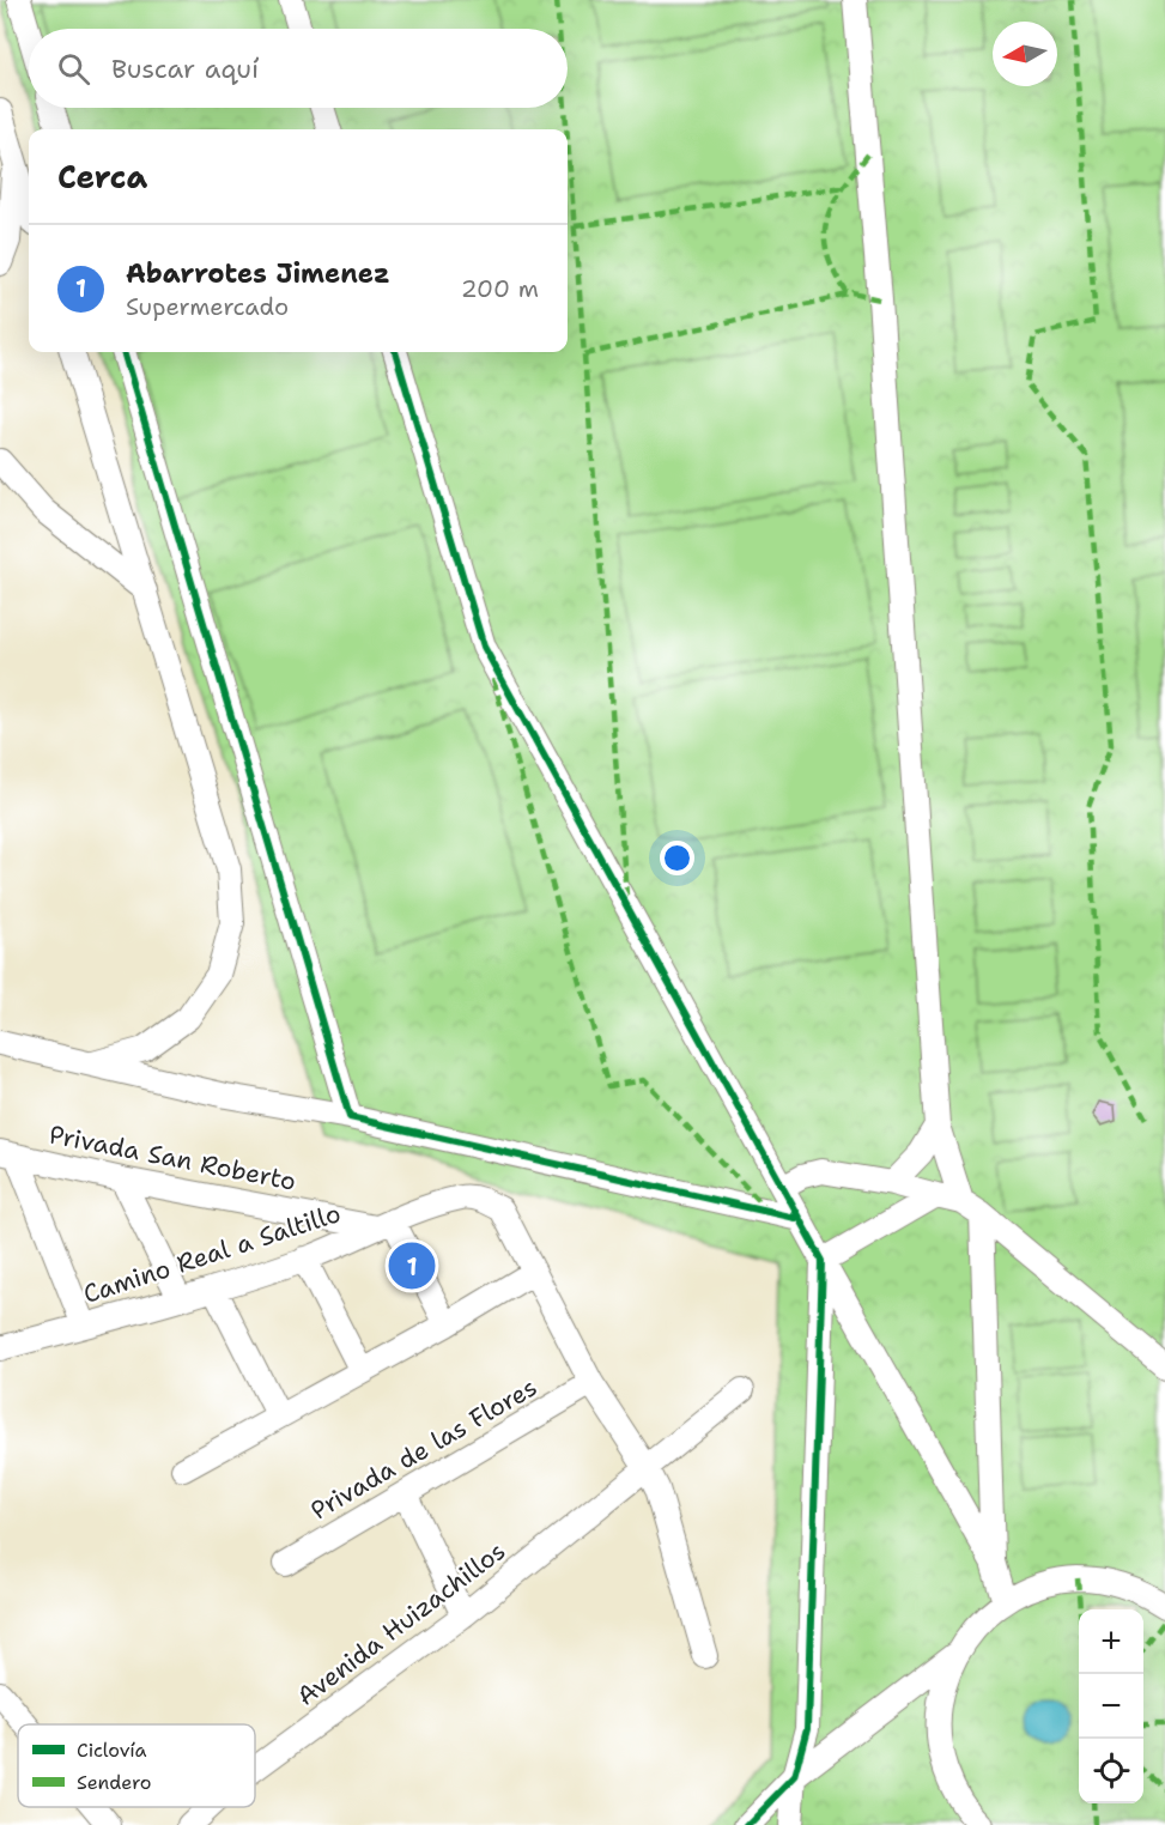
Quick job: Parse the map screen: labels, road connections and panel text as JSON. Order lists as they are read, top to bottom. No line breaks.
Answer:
{"streets":{"street":["Privada San Roberto","Camino Real a Saltillo","Privada de las Flores","Avenida Huizachillos"]},"crossings":[["Privada San Roberto","Camino Real a Saltillo"]],"legend":["Ciclovía","Sendero"],"north":"left","page":{"search":"Buscar aquí","heading":"Cerca","list":[{"mark":"1","name":"Abarrotes Jimenez","note":"Supermercado","value":"200 m"}],"pins":"1","map_buttons":["+","−"]}}
